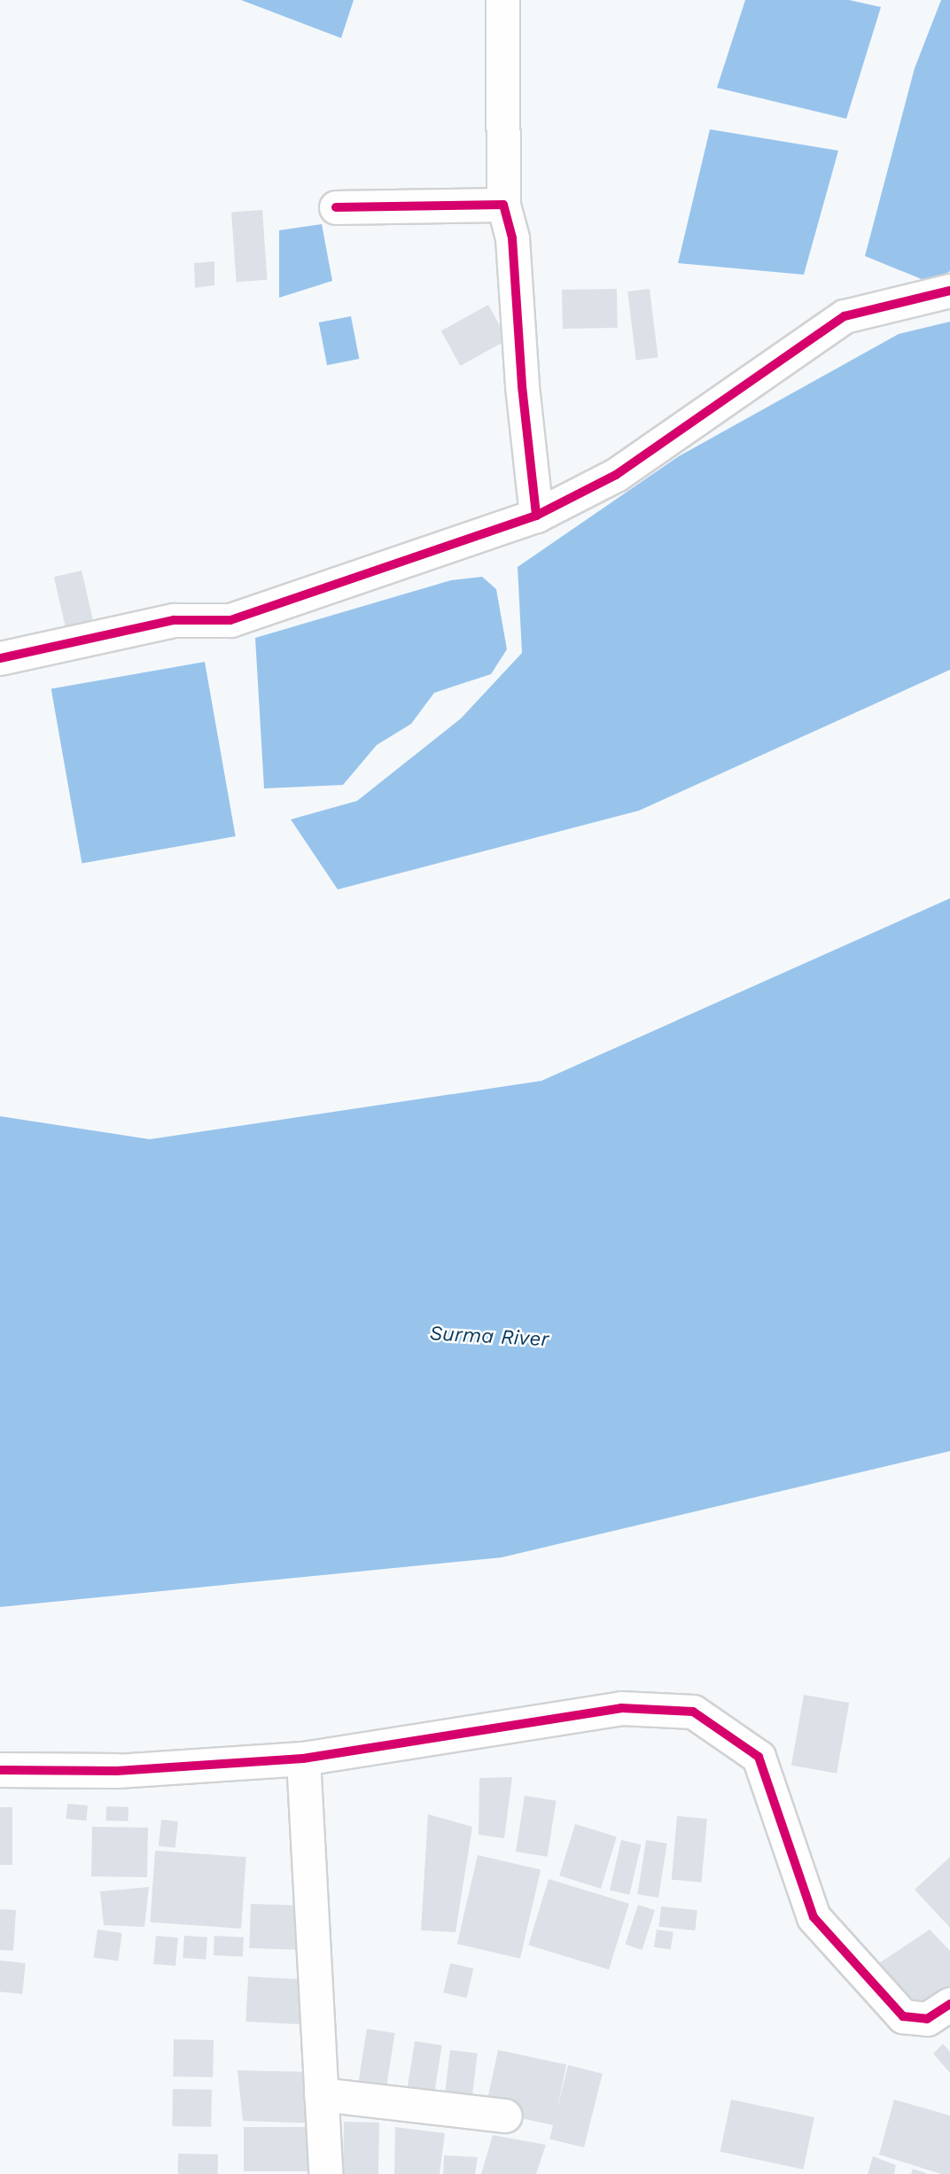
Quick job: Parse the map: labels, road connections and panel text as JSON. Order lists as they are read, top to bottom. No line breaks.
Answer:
{"water":["Surma River"]}
